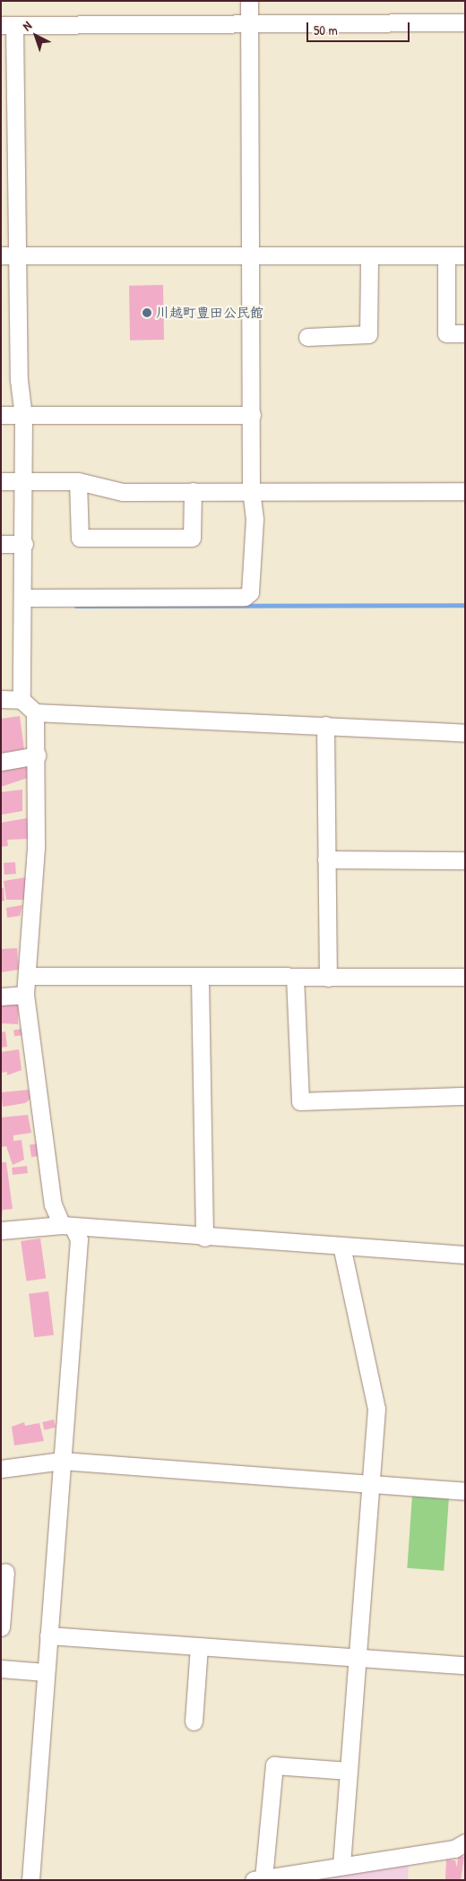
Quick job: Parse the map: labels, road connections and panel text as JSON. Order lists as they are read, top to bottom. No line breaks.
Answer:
{"places":["川越町豊田公民館"],"scale_bar":"50 m","north":"top left"}
